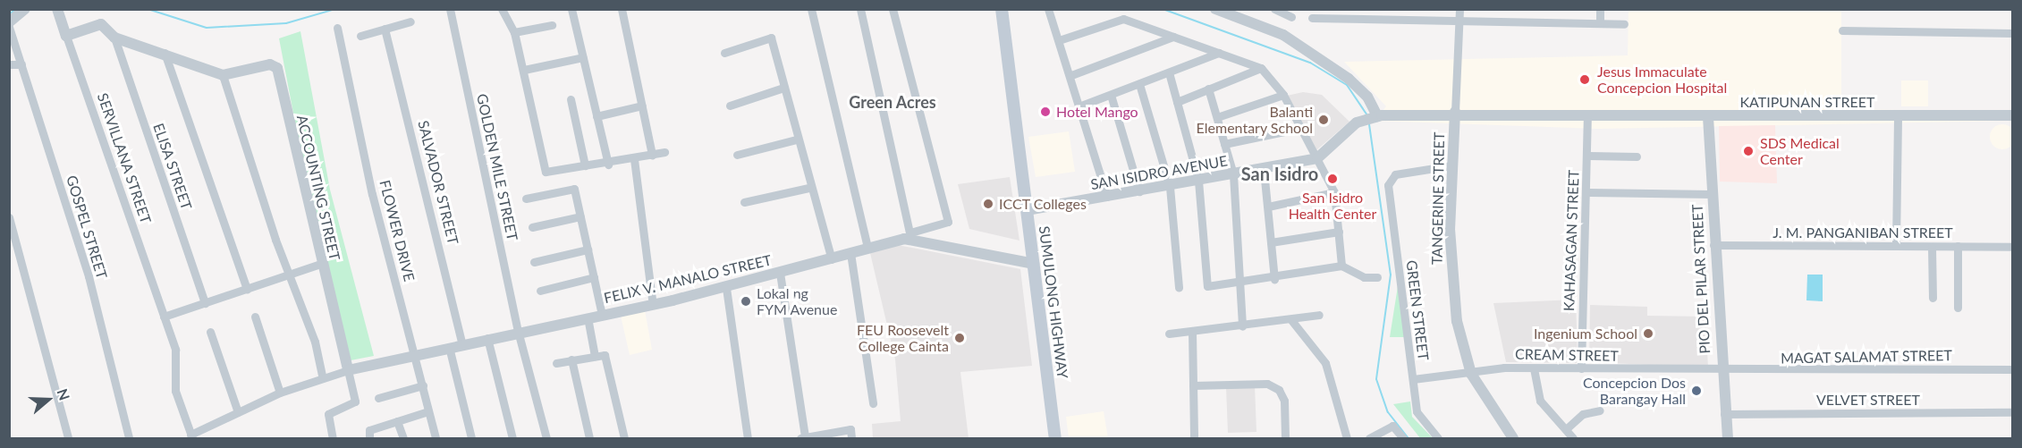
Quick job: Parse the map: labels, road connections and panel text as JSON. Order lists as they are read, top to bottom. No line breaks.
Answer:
{"streets":{"main road":["SUMULONG HIGHWAY"],"street":["KATIPUNAN STREET","SERVILLANA STREET","ELISA STREET","GOLDEN MILE STREET","SAN ISIDRO AVENUE","SALVADOR STREET","ACCOUNTING STREET","TANGERINE STREET","GOSPEL STREET","FLOWER DRIVE","J. M. PANGANIBAN STREET","KAHASAGAN STREET","FELIX V. MANALO STREET","PIO DEL PILAR STREET","GREEN STREET","CREAM STREET","MAGAT SALAMAT STREET","VELVET STREET"]},"crossings":[["KATIPUNAN STREET","SAN ISIDRO AVENUE"],["KATIPUNAN STREET","TANGERINE STREET"],["KATIPUNAN STREET","KAHASAGAN STREET"],["KATIPUNAN STREET","PIO DEL PILAR STREET"],["GOLDEN MILE STREET","FELIX V. MANALO STREET"],["SAN ISIDRO AVENUE","SUMULONG HIGHWAY"],["SALVADOR STREET","FELIX V. MANALO STREET"],["ACCOUNTING STREET","FELIX V. MANALO STREET"],["TANGERINE STREET","GREEN STREET"],["TANGERINE STREET","CREAM STREET"],["FLOWER DRIVE","FELIX V. MANALO STREET"],["J. M. PANGANIBAN STREET","PIO DEL PILAR STREET"],["KAHASAGAN STREET","CREAM STREET"],["FELIX V. MANALO STREET","SUMULONG HIGHWAY"],["PIO DEL PILAR STREET","CREAM STREET"],["PIO DEL PILAR STREET","MAGAT SALAMAT STREET"],["PIO DEL PILAR STREET","VELVET STREET"],["GREEN STREET","CREAM STREET"],["CREAM STREET","MAGAT SALAMAT STREET"]],"districts":["Green Acres","San Isidro"],"places":["Jesus Immaculate Concepcion Hospital","Hotel Mango","Balanti Elementary School","SDS Medical Center","San Isidro Health Center","ICCT Colleges","Lokal ng FYM Avenue","Ingenium School","FEU Roosevelt College Cainta","Concepcion Dos Barangay Hall"],"north":"right"}
